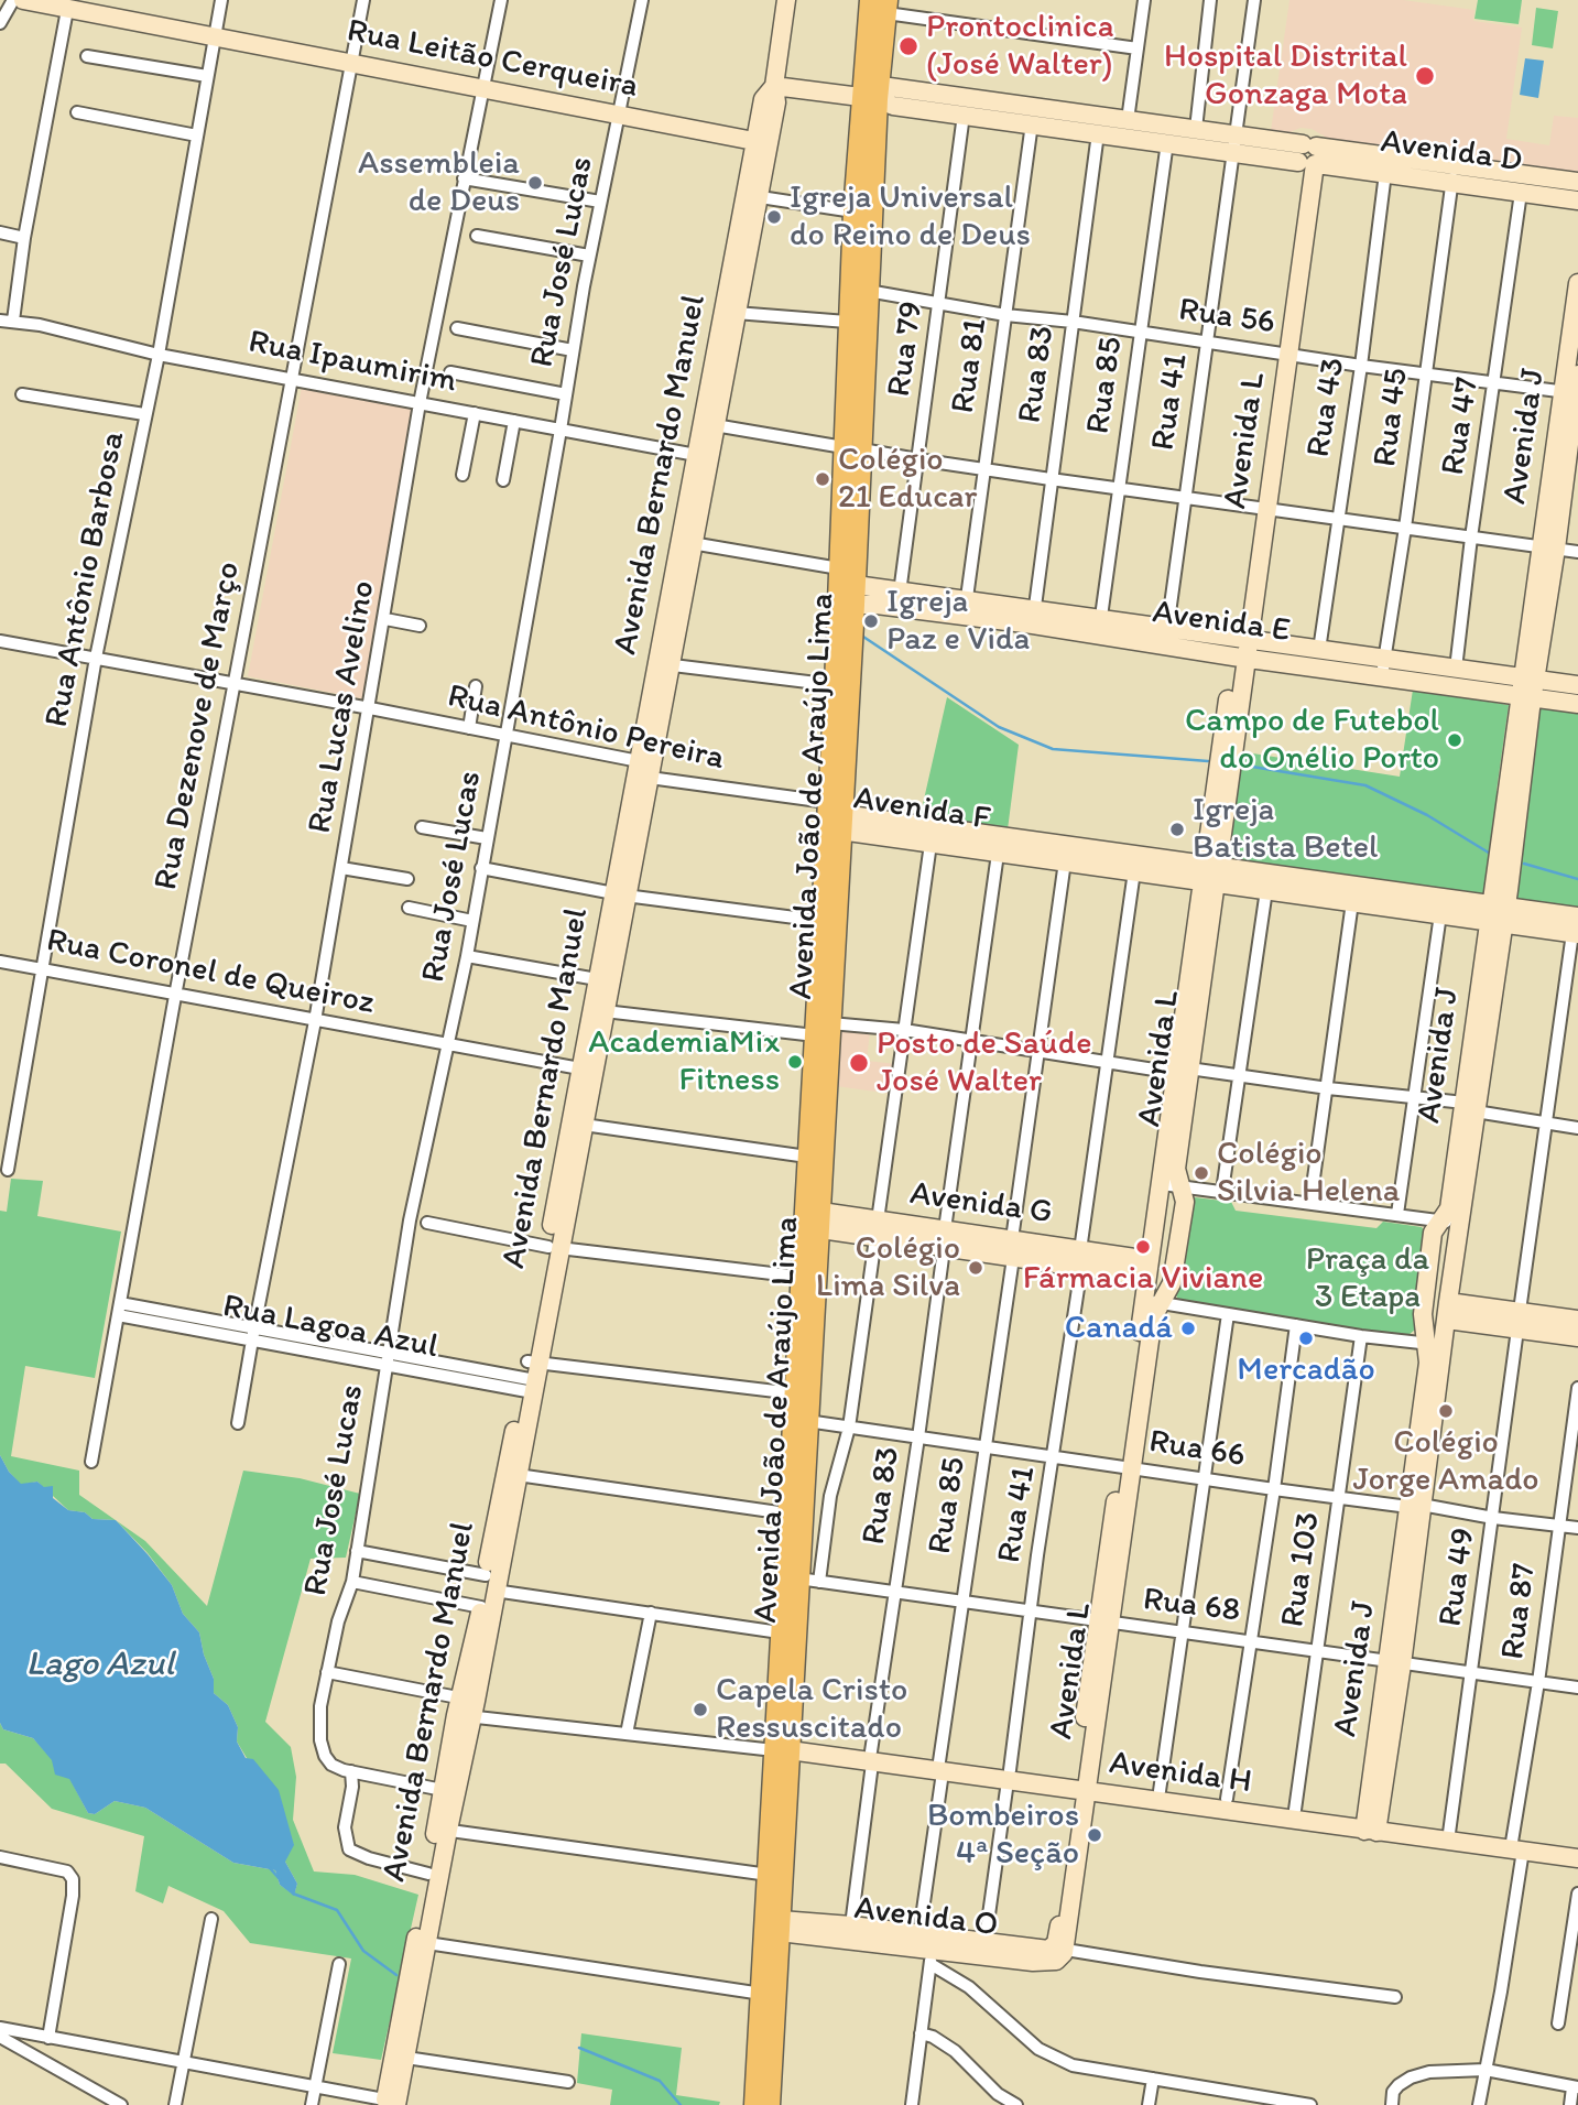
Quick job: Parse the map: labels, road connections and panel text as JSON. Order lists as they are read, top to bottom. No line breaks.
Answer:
{"streets":{"main road":["Avenida João de Araújo Lima"],"street":["Rua Leitão Cerqueira","Avenida D","Rua José Lucas","Rua 56","Rua 79","Rua Ipaumirim","Rua 81","Rua 83","Rua 85","Rua 41","Rua 43","Rua 45","Rua 47","Avenida J","Avenida L","Avenida Bernardo Manuel","Rua Antônio Barbosa","Avenida E","Rua Lucas Avelino","Rua Dezenove de Março","Rua Antônio Pereira","Avenida F","Rua Coronel de Queiroz","Avenida G","Rua Lagoa Azul","Rua 66","Rua 103","Rua 49","Rua 68","Rua 87","Avenida H","Avenida O"]},"crossings":[["Rua Leitão Cerqueira","Rua José Lucas"],["Rua Leitão Cerqueira","Avenida Bernardo Manuel"],["Rua Leitão Cerqueira","Rua Antônio Barbosa"],["Rua Leitão Cerqueira","Rua Lucas Avelino"],["Rua Leitão Cerqueira","Rua Dezenove de Março"],["Avenida D","Rua 79"],["Avenida D","Rua 81"],["Avenida D","Rua 83"],["Avenida D","Rua 85"],["Avenida D","Rua 41"],["Avenida D","Rua 43"],["Avenida D","Rua 45"],["Avenida D","Rua 47"],["Avenida D","Avenida L"],["Avenida D","Avenida João de Araújo Lima"],["Rua José Lucas","Rua Ipaumirim"],["Rua José Lucas","Rua Antônio Pereira"],["Rua José Lucas","Rua Coronel de Queiroz"],["Rua José Lucas","Rua Lagoa Azul"],["Rua 56","Rua 79"],["Rua 56","Rua 81"],["Rua 56","Rua 83"],["Rua 56","Rua 85"],["Rua 56","Rua 41"],["Rua 56","Rua 43"],["Rua 56","Rua 45"],["Rua 56","Rua 47"],["Rua 56","Avenida J"],["Rua 56","Avenida L"],["Rua 56","Avenida João de Araújo Lima"],["Rua 79","Avenida E"],["Rua Ipaumirim","Avenida Bernardo Manuel"],["Rua Ipaumirim","Rua Antônio Barbosa"],["Rua Ipaumirim","Rua Lucas Avelino"],["Rua Ipaumirim","Rua Dezenove de Março"],["Rua 81","Avenida E"],["Rua 83","Avenida E"],["Rua 83","Avenida G"],["Rua 83","Rua 66"],["Rua 83","Rua 68"],["Rua 83","Avenida H"],["Rua 83","Avenida O"],["Rua 85","Avenida E"],["Rua 85","Avenida G"],["Rua 85","Rua 66"],["Rua 85","Rua 68"],["Rua 85","Avenida H"],["Rua 85","Avenida O"],["Rua 41","Avenida E"],["Rua 41","Avenida F"],["Rua 41","Avenida G"],["Rua 41","Rua 66"],["Rua 41","Rua 68"],["Rua 41","Avenida H"],["Rua 41","Avenida O"],["Rua 43","Avenida E"],["Rua 45","Avenida E"],["Rua 47","Avenida E"],["Avenida J","Avenida E"],["Avenida J","Avenida F"],["Avenida J","Rua 66"],["Avenida J","Rua 68"],["Avenida J","Avenida H"],["Avenida L","Avenida E"],["Avenida L","Avenida F"],["Avenida L","Avenida G"],["Avenida L","Rua 66"],["Avenida L","Rua 68"],["Avenida L","Avenida H"],["Avenida L","Avenida O"],["Avenida Bernardo Manuel","Rua Antônio Pereira"],["Avenida Bernardo Manuel","Rua Coronel de Queiroz"],["Avenida Bernardo Manuel","Rua Lagoa Azul"],["Rua Antônio Barbosa","Rua Antônio Pereira"],["Rua Antônio Barbosa","Rua Coronel de Queiroz"],["Avenida E","Avenida João de Araújo Lima"],["Rua Lucas Avelino","Rua Antônio Pereira"],["Rua Lucas Avelino","Rua Coronel de Queiroz"],["Rua Lucas Avelino","Rua Lagoa Azul"],["Rua Dezenove de Março","Rua Antônio Pereira"],["Rua Dezenove de Março","Rua Coronel de Queiroz"],["Rua Dezenove de Março","Rua Lagoa Azul"],["Rua Antônio Pereira","Avenida João de Araújo Lima"],["Rua Antônio Pereira","Avenida F"],["Avenida João de Araújo Lima","Avenida F"],["Avenida João de Araújo Lima","Avenida G"],["Avenida João de Araújo Lima","Rua 66"],["Avenida João de Araújo Lima","Rua 68"],["Avenida João de Araújo Lima","Avenida H"],["Avenida João de Araújo Lima","Avenida O"],["Rua 66","Rua 103"],["Rua 66","Rua 49"],["Rua 66","Rua 87"],["Rua 103","Rua 68"],["Rua 103","Avenida H"],["Rua 49","Rua 68"],["Rua 49","Avenida H"],["Rua 68","Rua 87"],["Rua 87","Avenida H"]],"water":["Lago Azul"],"parks":["Praça da 3 Etapa"],"places":["Prontoclinica (José Walter)","Hospital Distrital Gonzaga Mota","Assembleia de Deus","Igreja Universal do Reino de Deus","Colégio 21 Educar","Igreja Paz e Vida","Campo de Futebol do Onélio Porto","Igreja Batista Betel","AcademiaMix Fitness","Posto de Saúde José Walter","Colégio Silvia Helena","Fármacia Viviane","Colégio Lima Silva","Canadá","Mercadão","Colégio Jorge Amado","Capela Cristo Ressuscitado","Bombeiros 4ª Seção"]}
